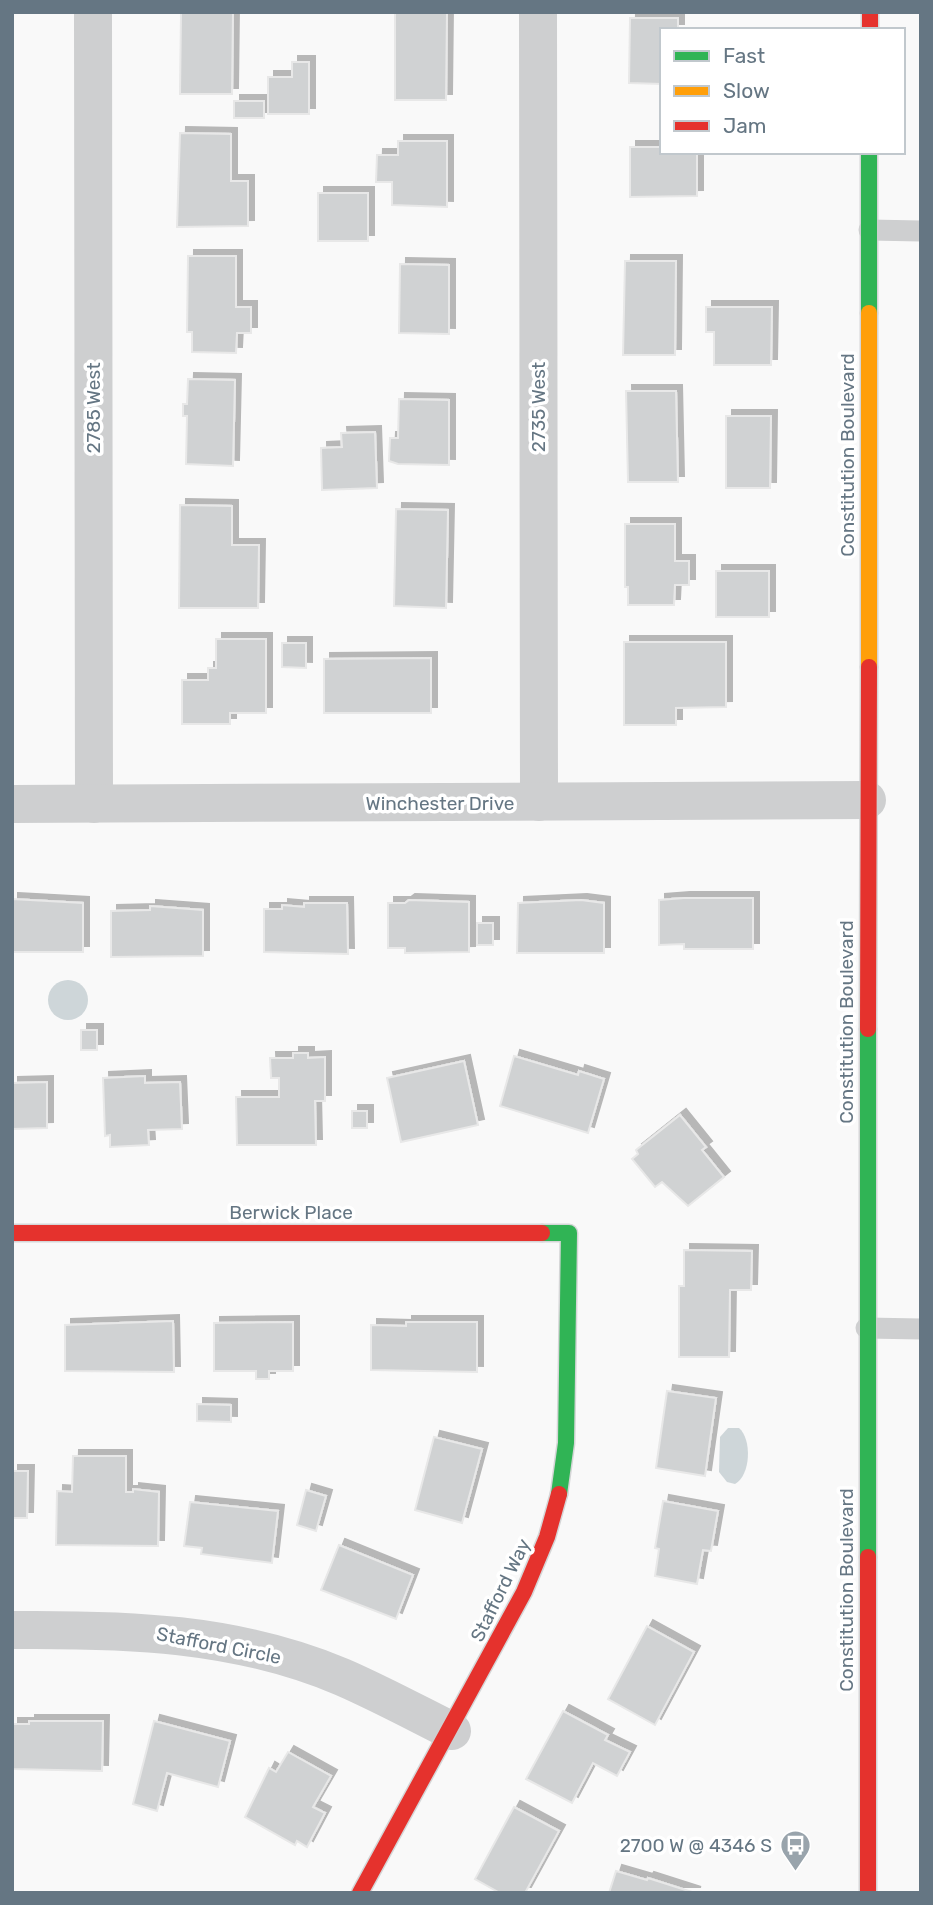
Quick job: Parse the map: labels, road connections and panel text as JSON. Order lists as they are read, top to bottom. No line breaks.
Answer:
{"streets":{"main road":["Constitution Boulevard","Berwick Place","Stafford Way"],"street":["2735 West","2785 West","Winchester Drive","Stafford Circle"]},"crossings":[["2735 West","Winchester Drive"],["2785 West","Winchester Drive"],["Constitution Boulevard","Winchester Drive"],["Berwick Place","Stafford Way"],["Stafford Way","Stafford Circle"]],"places":{"bus stop":["2700 W @ 4346 S"]},"legend":["Fast","Slow","Jam"]}
